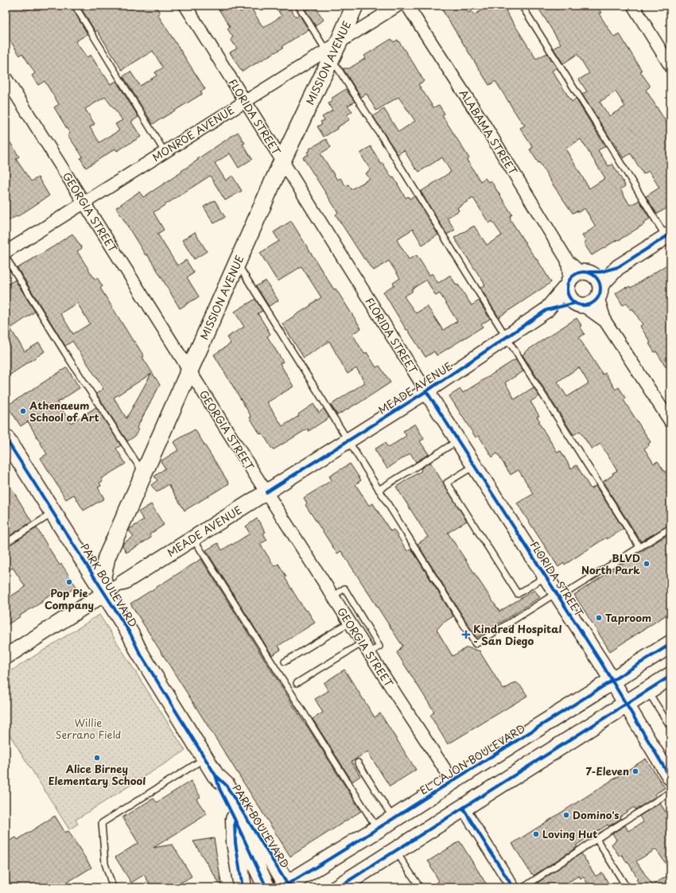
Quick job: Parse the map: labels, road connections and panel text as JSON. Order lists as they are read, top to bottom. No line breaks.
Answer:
{"streets":{"main road":["MISSION AVENUE","PARK BOULEVARD","EL CAJON BOULEVARD"],"street":["FLORIDA STREET","ALABAMA STREET","MONROE AVENUE","GEORGIA STREET","MEADE AVENUE"]},"crossings":[["MISSION AVENUE","FLORIDA STREET"],["MISSION AVENUE","MONROE AVENUE"],["MISSION AVENUE","GEORGIA STREET"],["MISSION AVENUE","MEADE AVENUE"],["MISSION AVENUE","PARK BOULEVARD"],["FLORIDA STREET","MONROE AVENUE"],["FLORIDA STREET","MEADE AVENUE"],["FLORIDA STREET","EL CAJON BOULEVARD"],["ALABAMA STREET","MEADE AVENUE"],["MONROE AVENUE","GEORGIA STREET"],["GEORGIA STREET","MEADE AVENUE"],["GEORGIA STREET","EL CAJON BOULEVARD"],["MEADE AVENUE","PARK BOULEVARD"],["PARK BOULEVARD","EL CAJON BOULEVARD"]],"parks":["Willie Serrano Field"],"places":{"other":["Athenaeum School of Art","BLVD North Park","Pop Pie Company","Taproom","Alice Birney Elementary School","7-Eleven","Domino's","Loving Hut"],"health":["Kindred Hospital - San Diego"]}}
